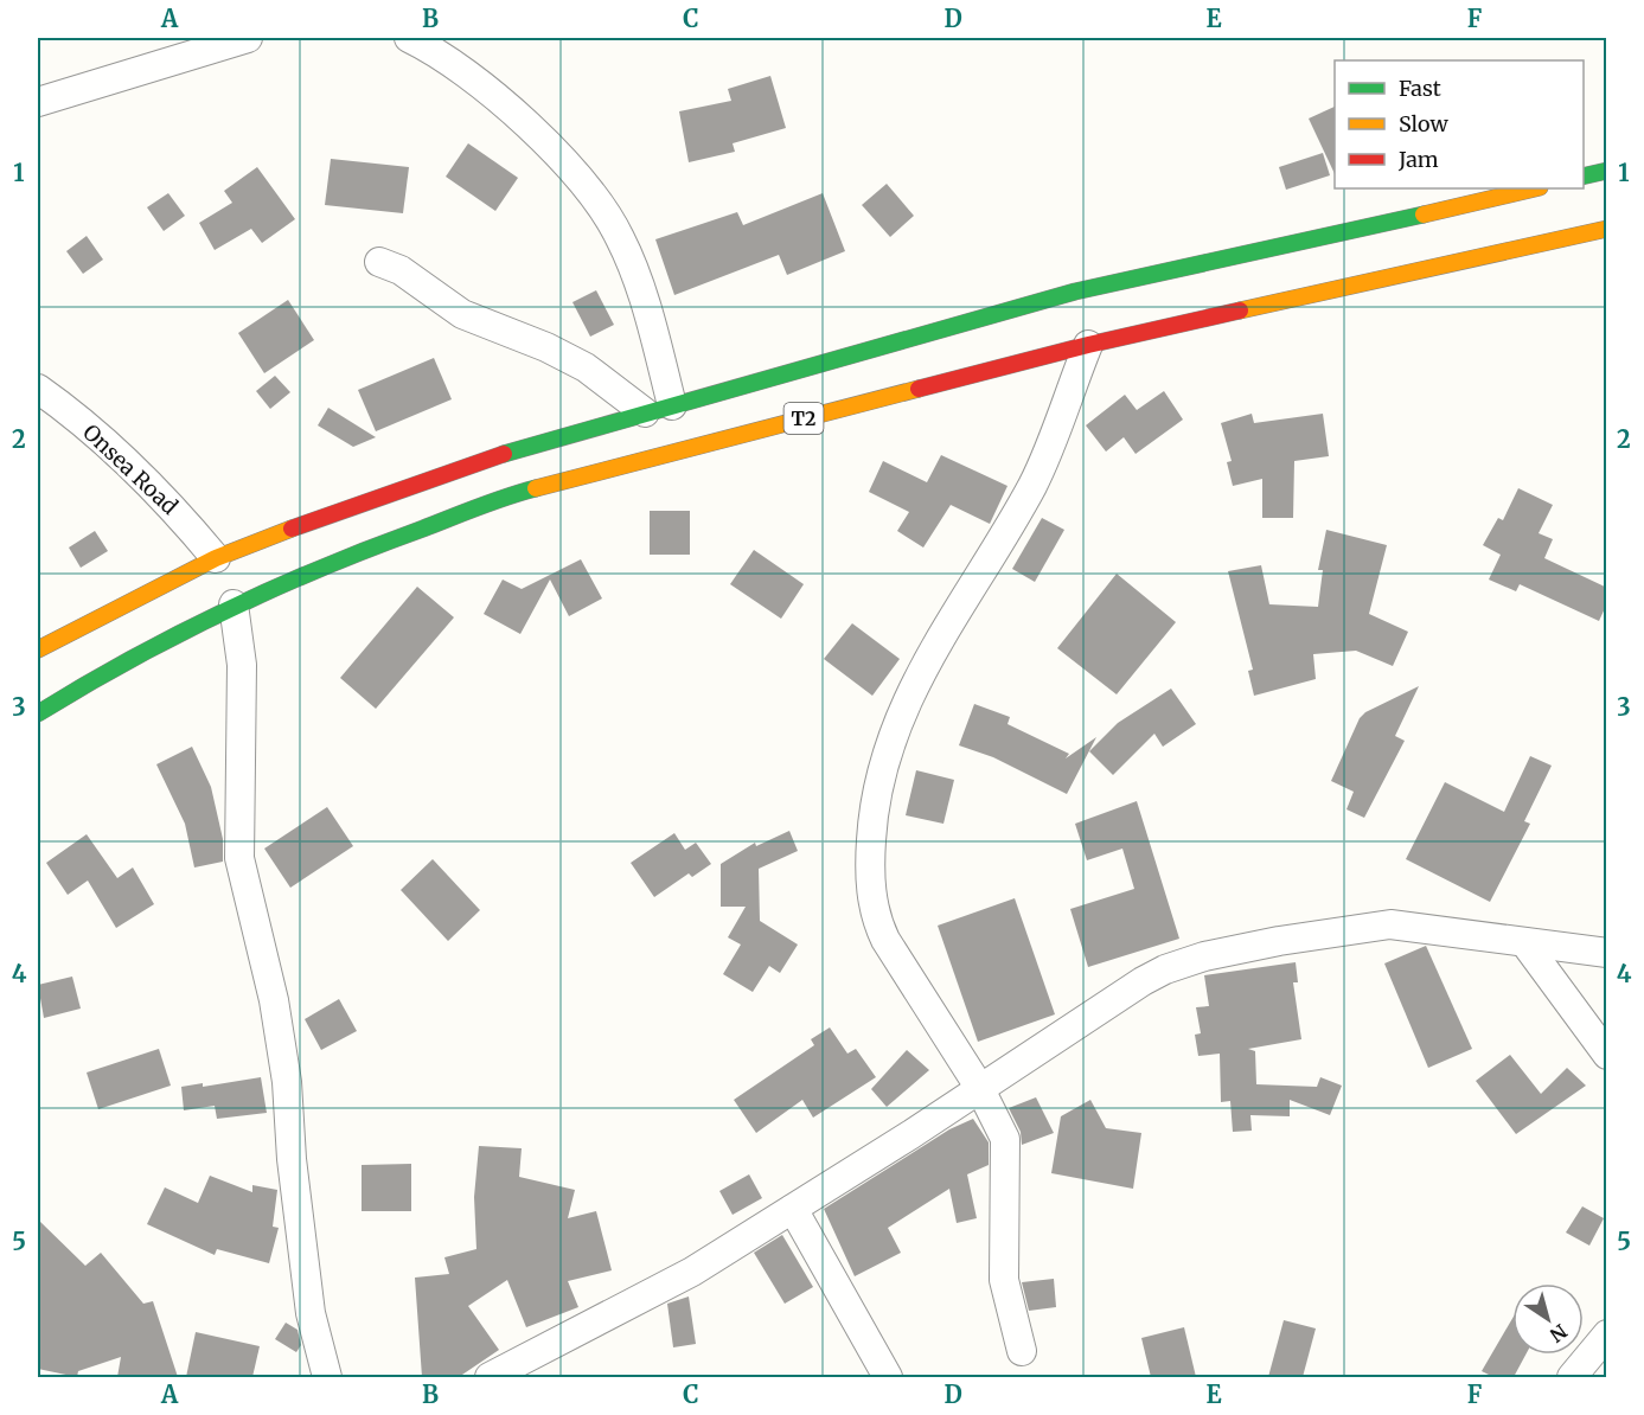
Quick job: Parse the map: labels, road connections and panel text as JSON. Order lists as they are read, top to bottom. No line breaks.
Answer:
{"streets":{"highway":["T2"],"street":["Onsea Road"]},"crossings":[["T2","Onsea Road"]],"legend":["Fast","Slow","Jam"],"north":"bottom right","grid":{"columns":["A","B","C","D","E","F"],"rows":["1","2","3","4","5"]}}
